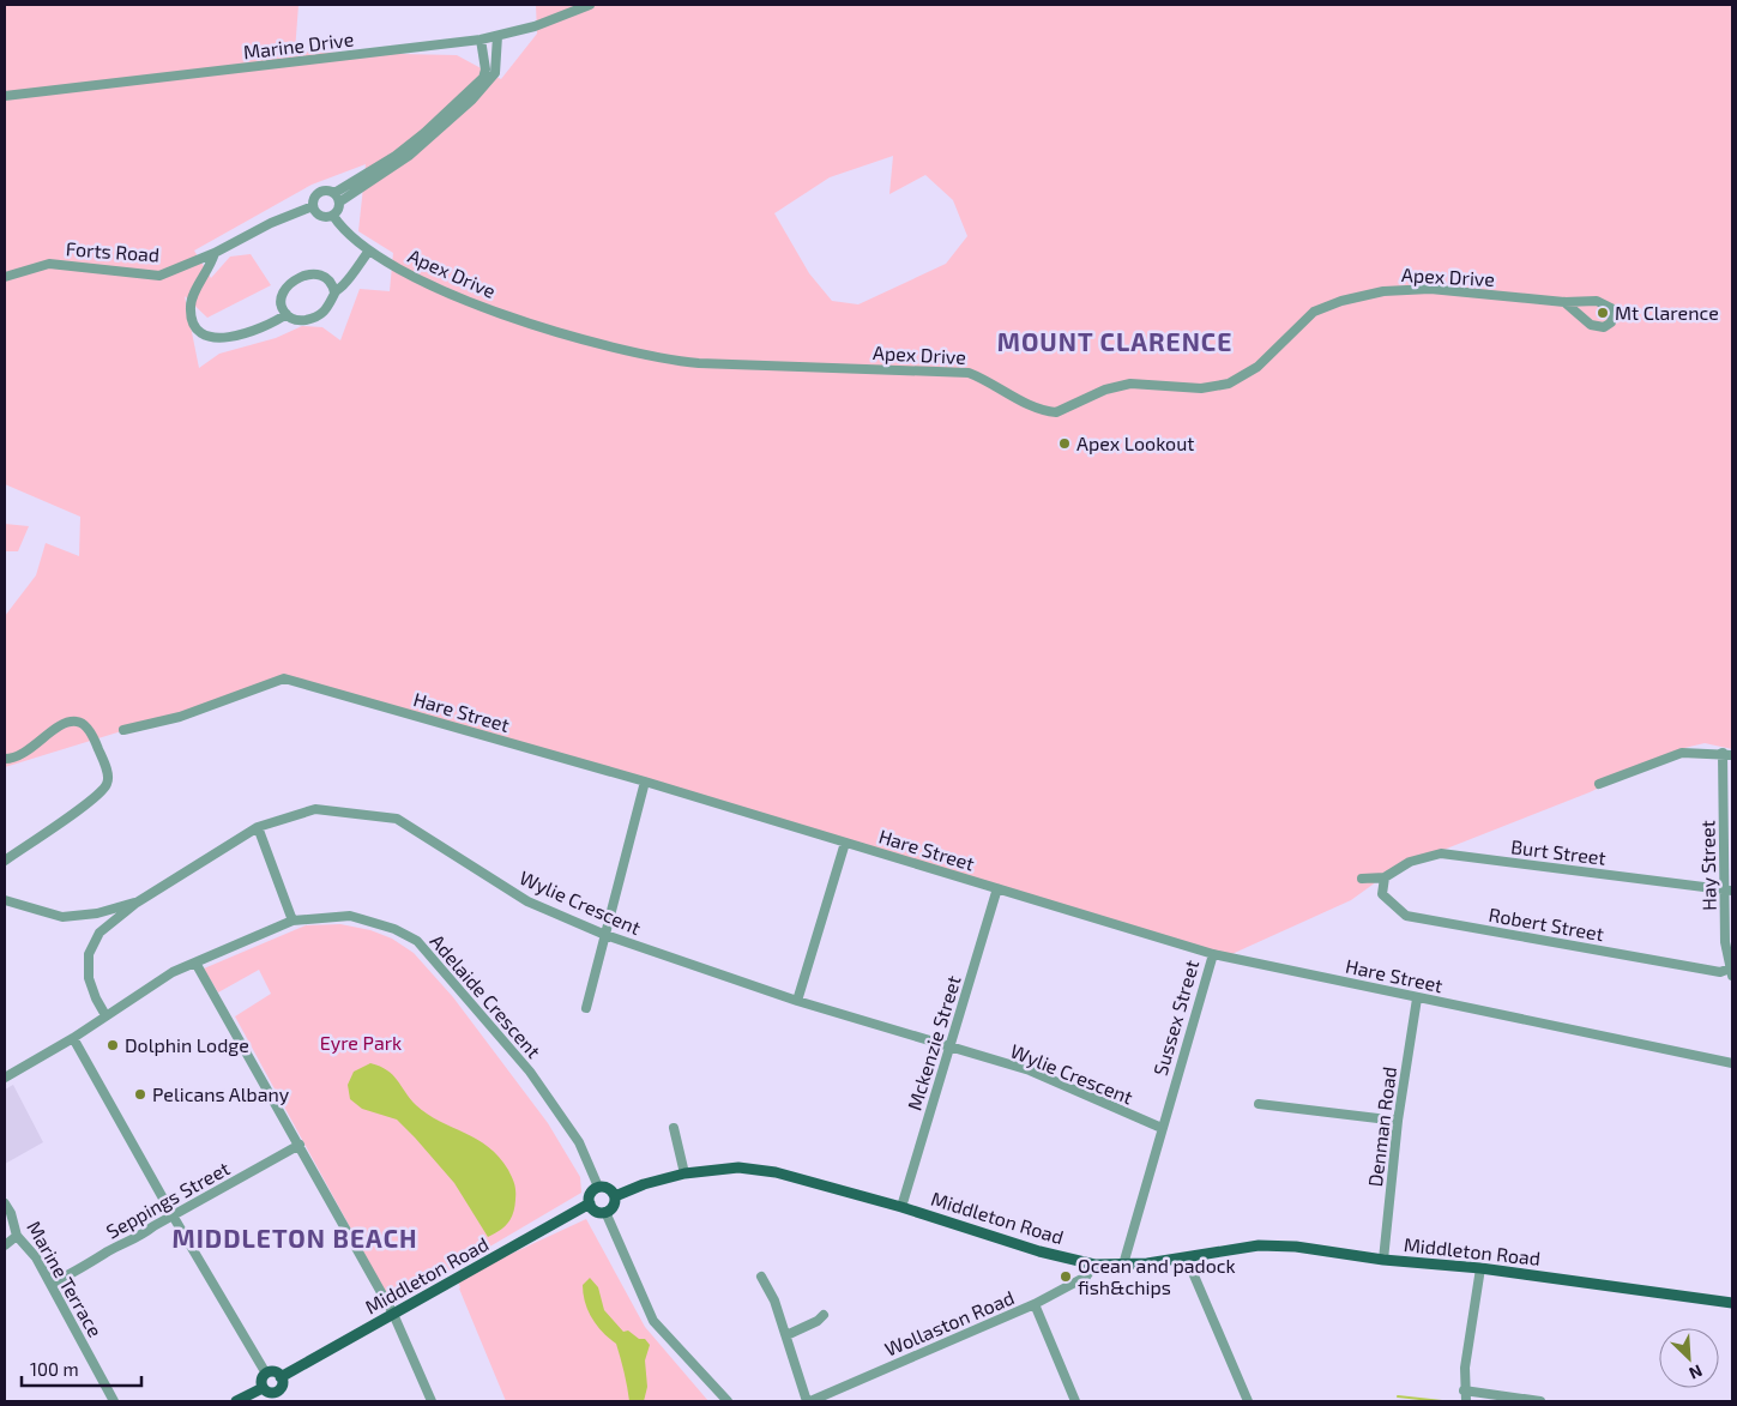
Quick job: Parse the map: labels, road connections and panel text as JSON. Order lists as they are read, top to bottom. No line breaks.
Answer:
{"streets":{"main road":["Middleton Road"],"street":["Marine Drive","Forts Road","Apex Drive","Hare Street","Burt Street","Hay Street","Wylie Crescent","Robert Street","Adelaide Crescent","Sussex Street","Mckenzie Street","Denman Road","Seppings Street","Marine Terrace","Wollaston Road"]},"crossings":[["Forts Road","Apex Drive"],["Hare Street","Sussex Street"],["Hare Street","Mckenzie Street"],["Hare Street","Denman Road"],["Burt Street","Hay Street"],["Burt Street","Robert Street"],["Hay Street","Robert Street"],["Wylie Crescent","Adelaide Crescent"],["Wylie Crescent","Sussex Street"],["Wylie Crescent","Mckenzie Street"],["Adelaide Crescent","Middleton Road"],["Sussex Street","Middleton Road"],["Mckenzie Street","Middleton Road"],["Denman Road","Middleton Road"],["Seppings Street","Marine Terrace"],["Middleton Road","Wollaston Road"]],"districts":["MOUNT CLARENCE","MIDDLETON BEACH"],"parks":["Eyre Park"],"places":["Mt Clarence","Apex Lookout","Dolphin Lodge","Pelicans Albany","Ocean and padock fish&chips"],"scale_bar":"100 m","north":"bottom right"}
